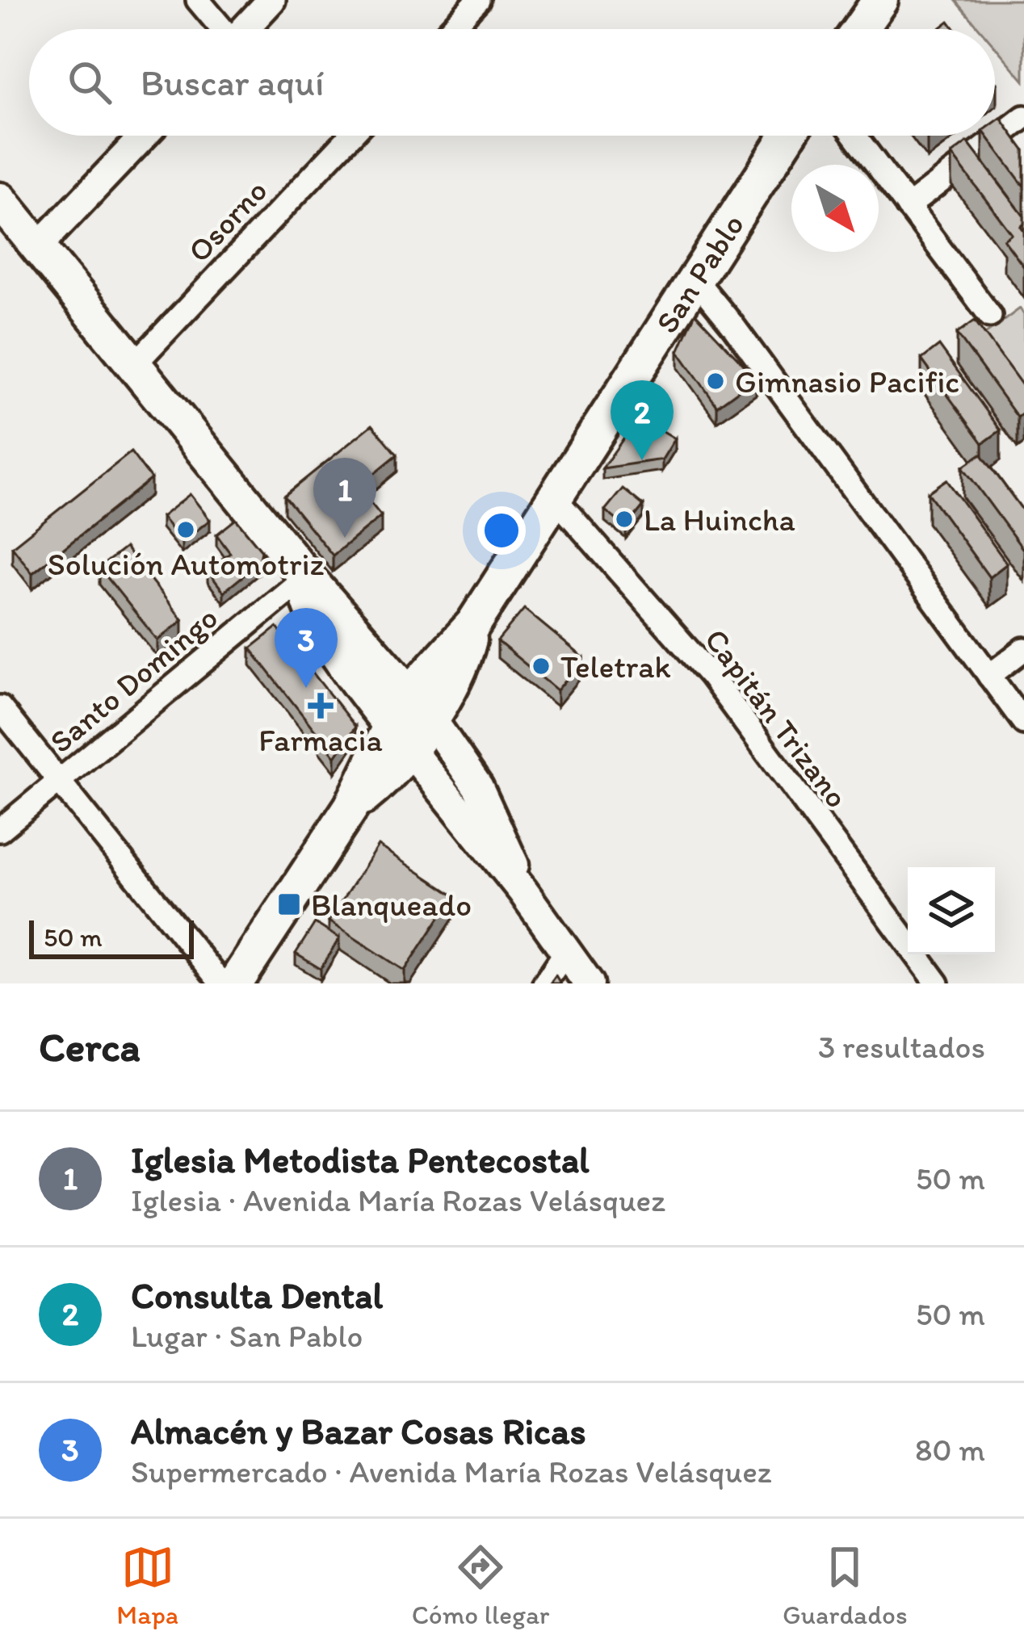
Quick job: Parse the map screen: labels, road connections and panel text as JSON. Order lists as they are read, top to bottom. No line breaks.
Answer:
{"streets":{"main road":["San Pablo"],"street":["Osorno","Santo Domingo","Capitán Trizano"]},"crossings":[["San Pablo","Capitán Trizano"]],"places":{"other":["Gimnasio Pacific","La Huincha","Solución Automotriz","Teletrak"],"health":["Farmacia"],"transit":["Blanqueado"]},"scale_bar":"50 m","north":"bottom right","page":{"search":"Buscar aquí","pins":["2","1","3"],"scale":"50 m","heading":["Cerca","3 resultados"],"list":[{"mark":"1","name":"Iglesia Metodista Pentecostal","note":"Iglesia · Avenida María Rozas Velásquez","value":"50 m"},{"mark":"2","name":"Consulta Dental","note":"Lugar · San Pablo","value":"50 m"},{"mark":"3","name":"Almacén y Bazar Cosas Ricas","note":"Supermercado · Avenida María Rozas Velásquez","value":"80 m"}],"nav":["Mapa","Cómo llegar","Guardados"]}}
